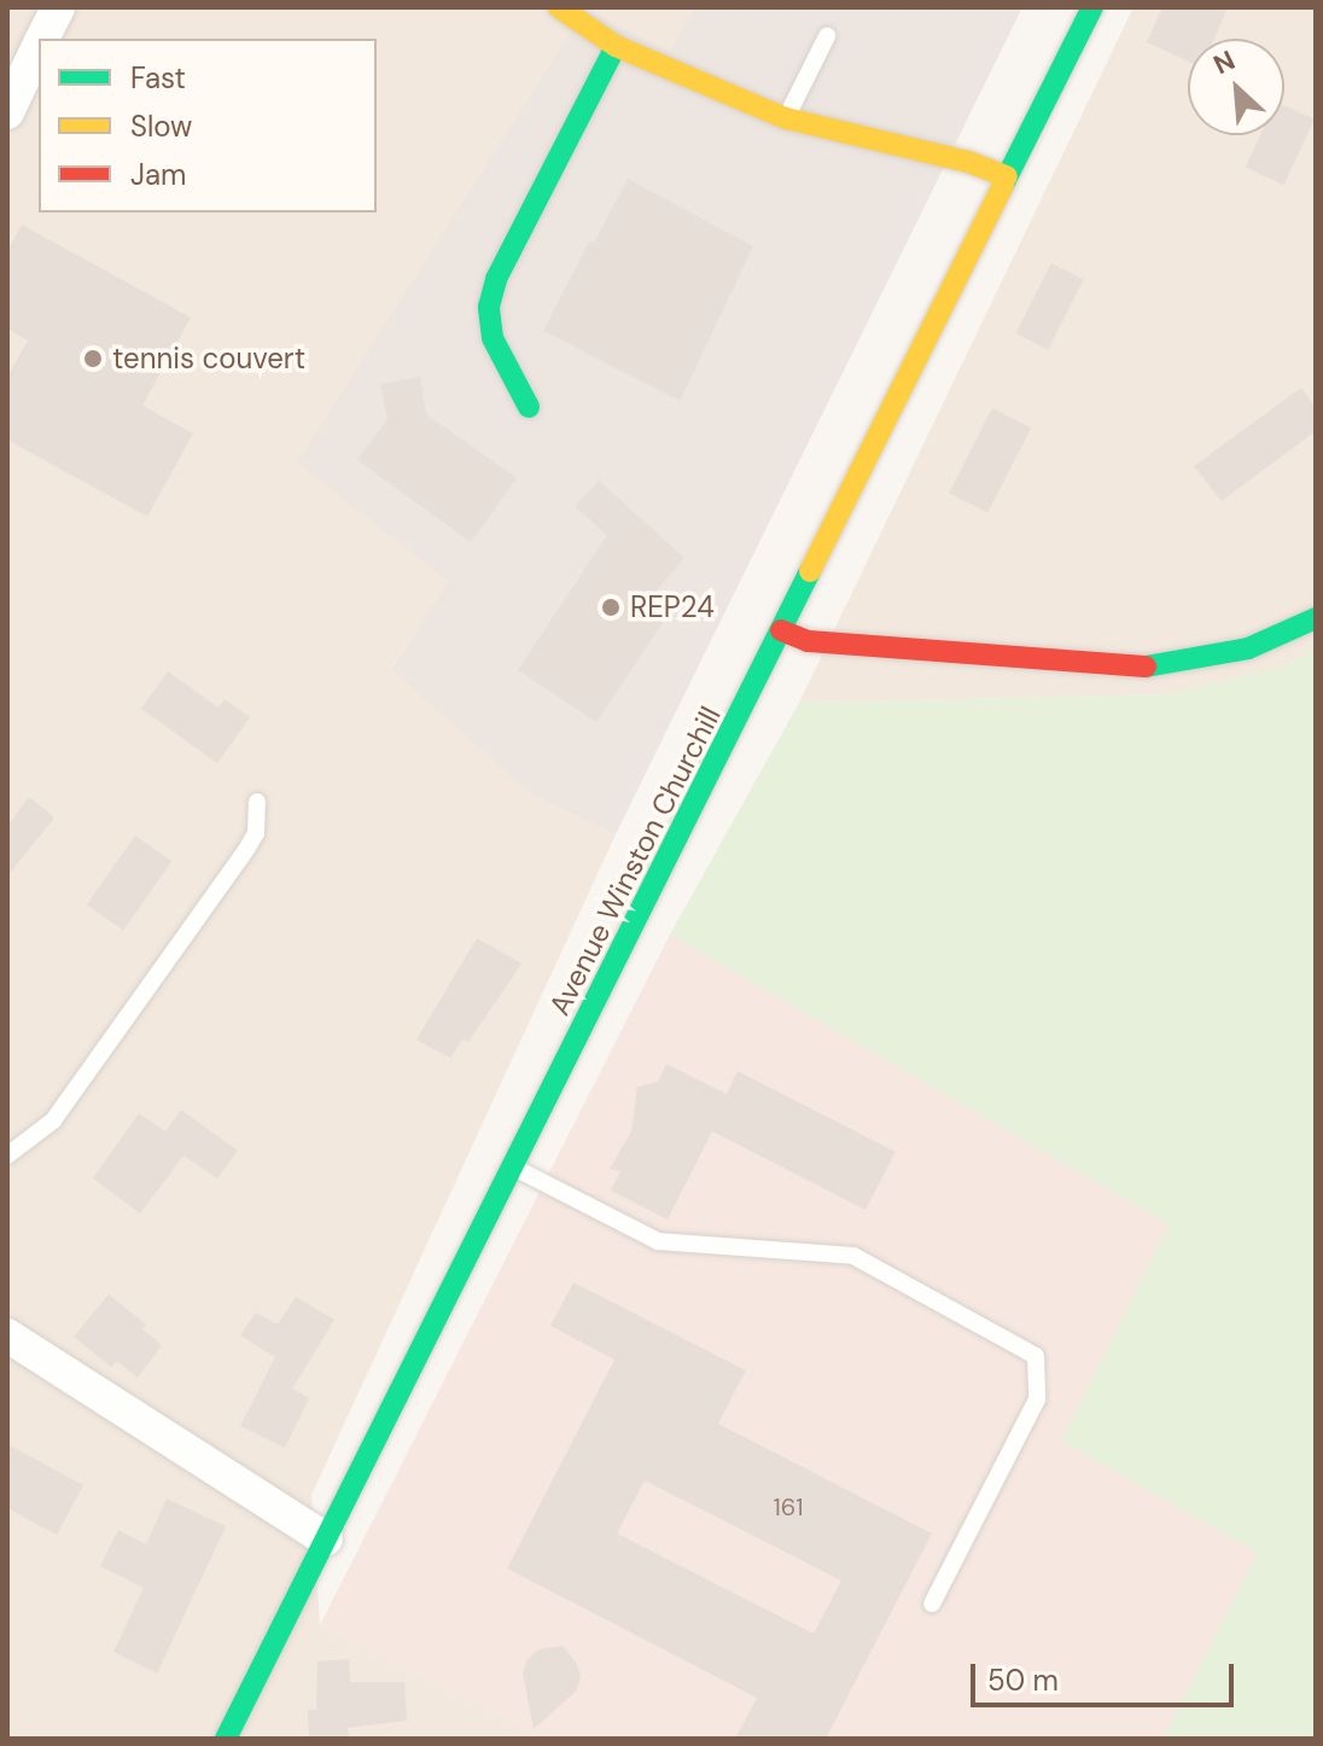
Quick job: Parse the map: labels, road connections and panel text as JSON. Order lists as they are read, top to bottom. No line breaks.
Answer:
{"streets":{"main road":["Avenue Winston Churchill"]},"places":["tennis couvert","REP24"],"house_numbers":["161"],"legend":["Fast","Slow","Jam"],"scale_bar":"50 m","north":"top left"}
